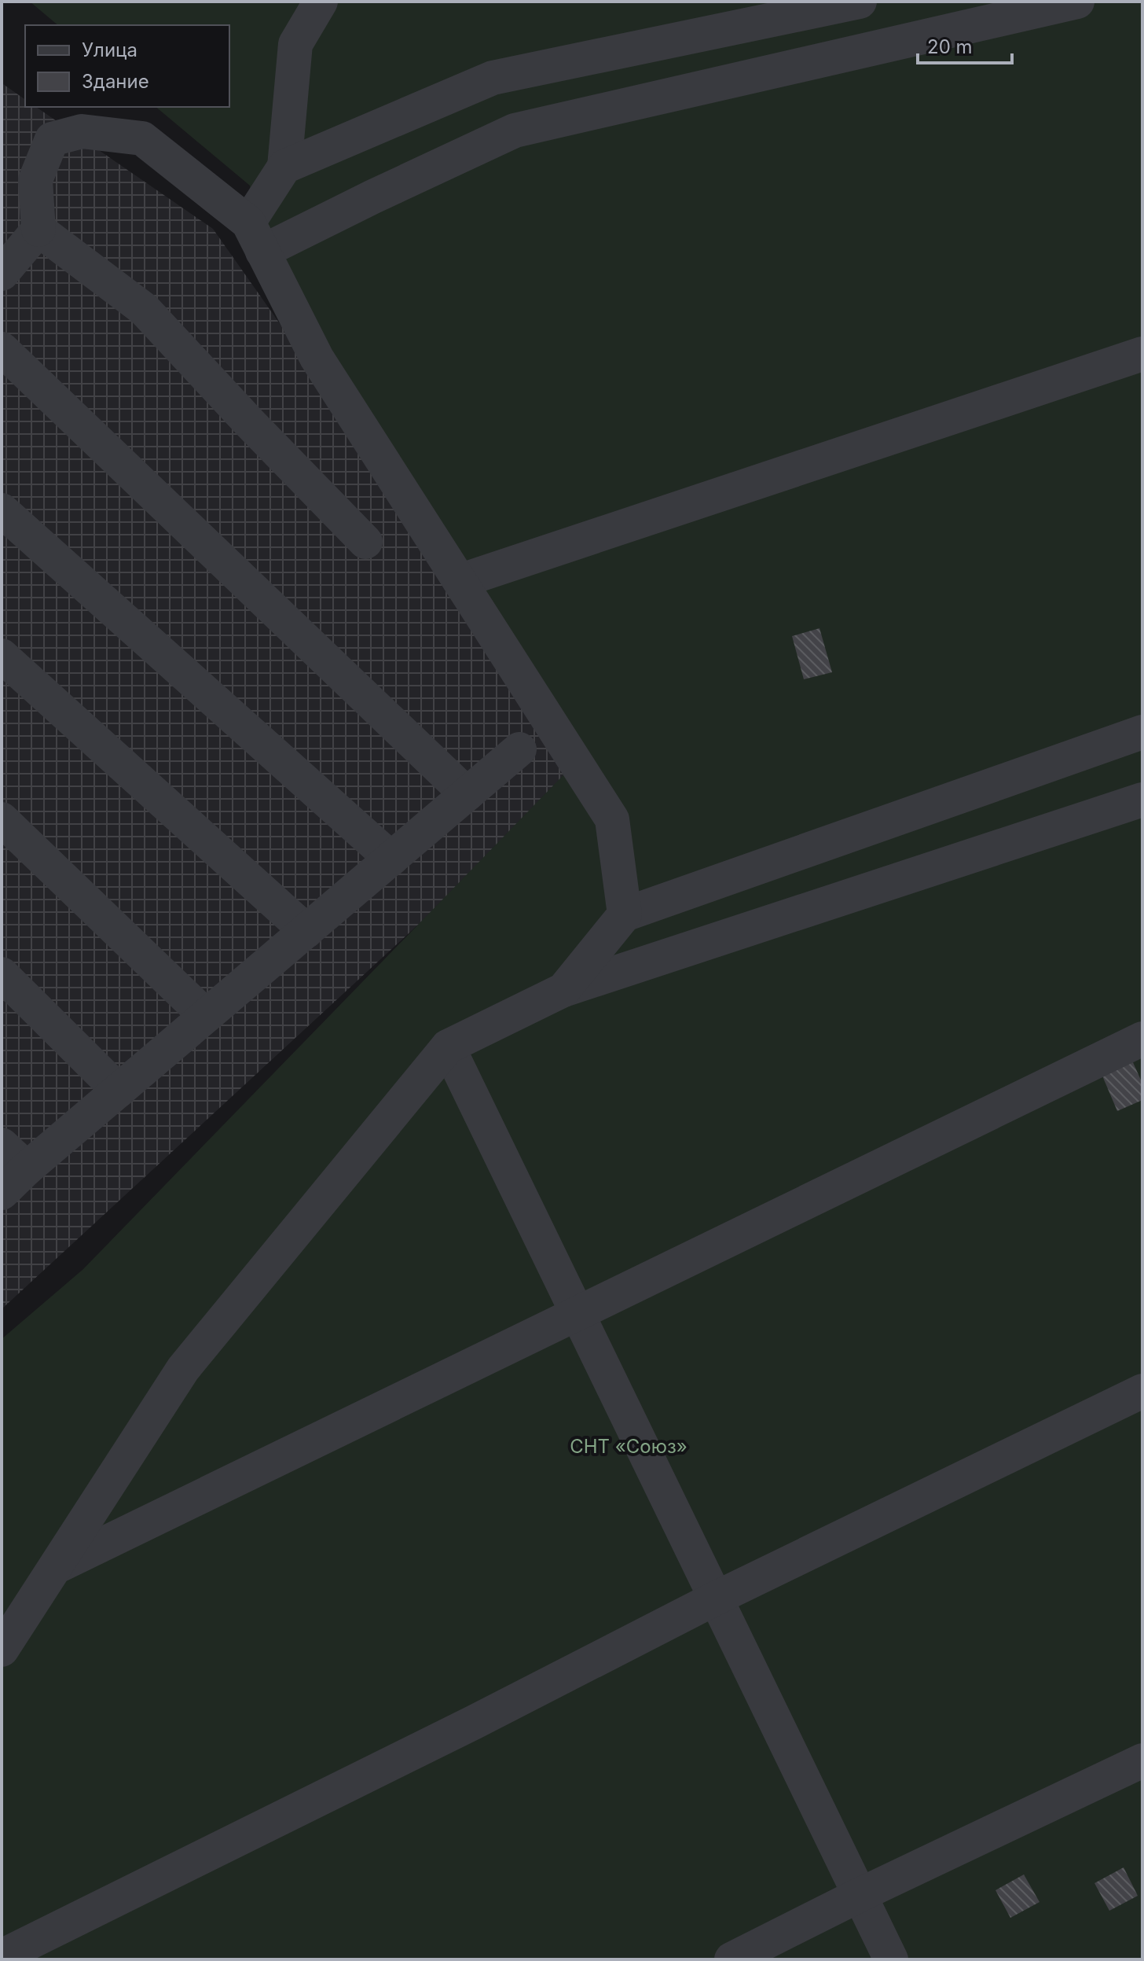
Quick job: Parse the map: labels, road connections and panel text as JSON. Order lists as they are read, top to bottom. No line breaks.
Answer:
{"parks":["СНТ «Союз»"],"legend":["Улица","Здание"],"scale_bar":"20 m"}
